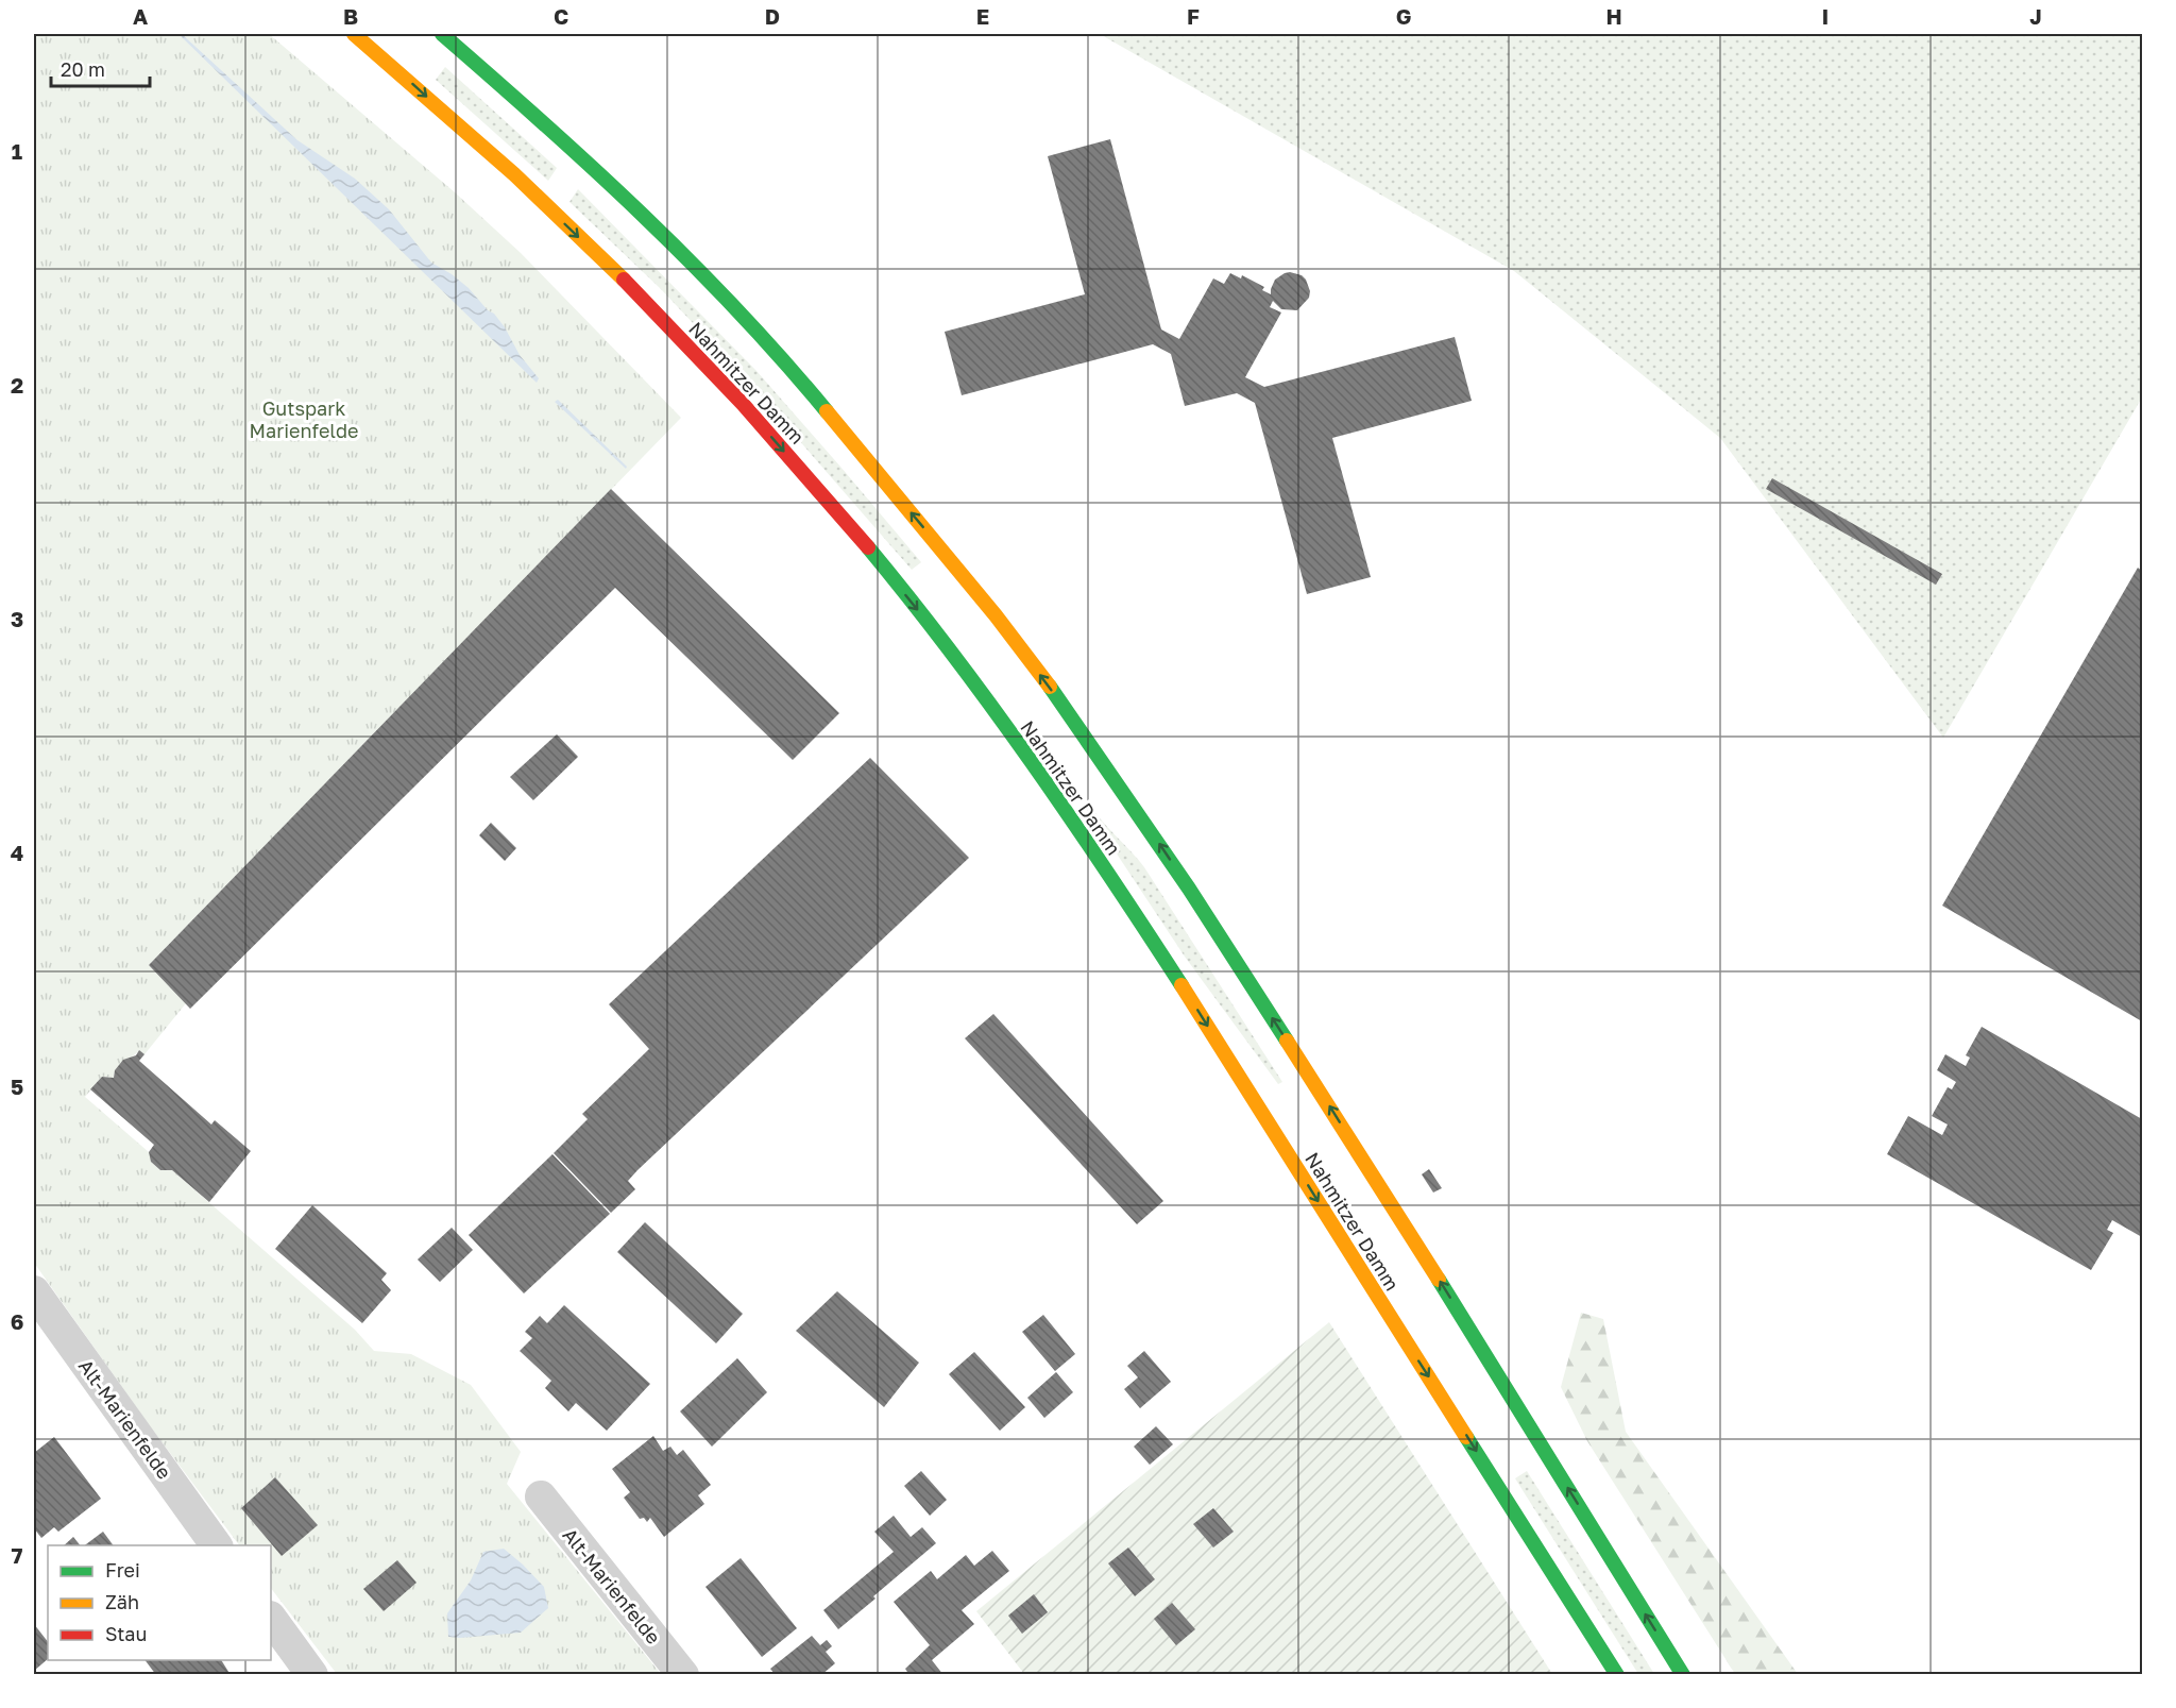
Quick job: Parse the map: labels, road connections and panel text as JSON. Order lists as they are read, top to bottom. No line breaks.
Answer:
{"streets":{"main road":["Nahmitzer Damm"],"street":["Alt-Marienfelde"]},"parks":["Gutspark Marienfelde"],"legend":["Frei","Zäh","Stau"],"scale_bar":"20 m","grid":{"columns":["A","B","C","D","E","F","G","H","I","J"],"rows":["1","2","3","4","5","6","7"]}}
